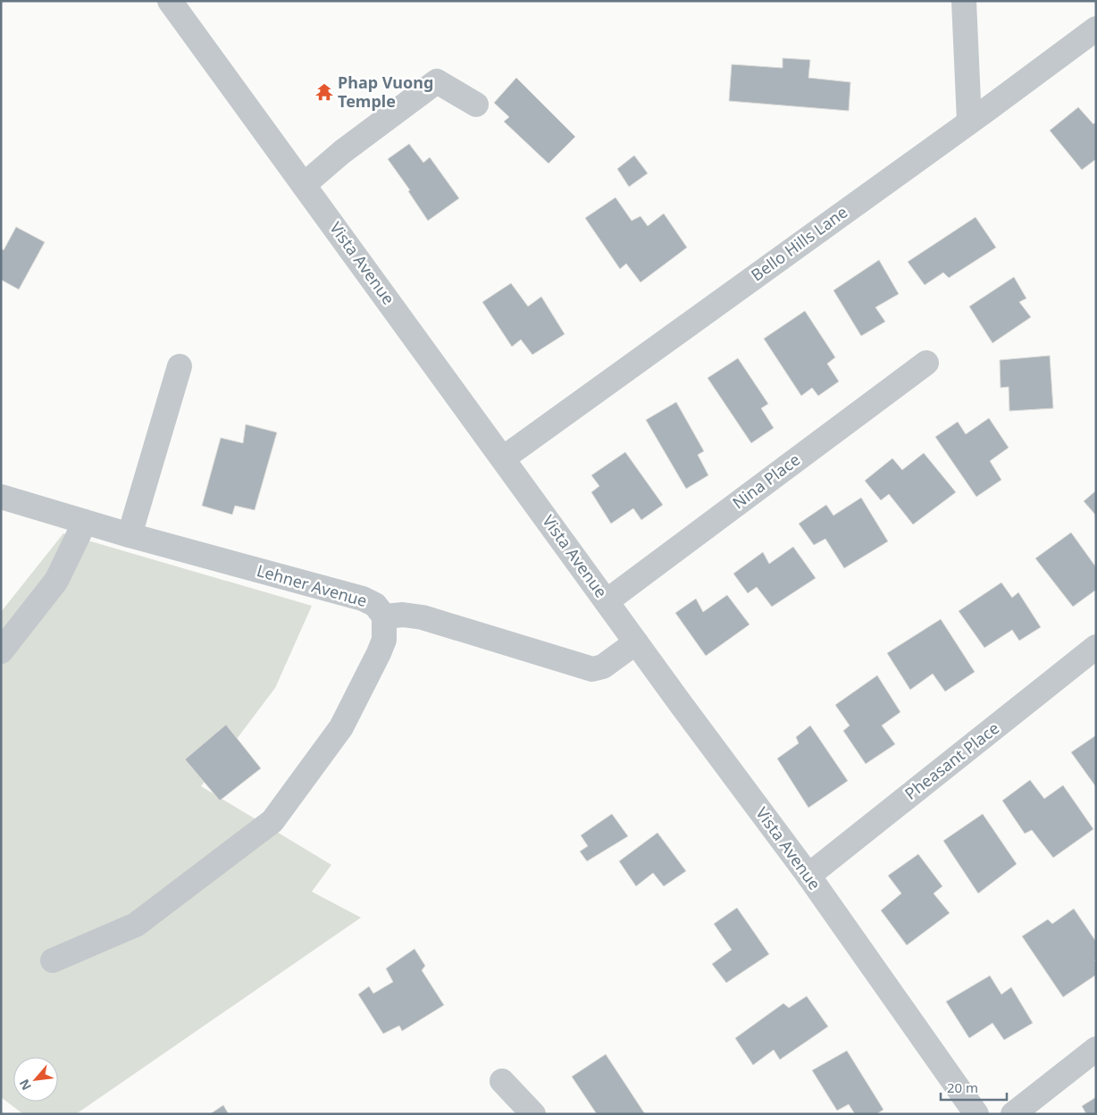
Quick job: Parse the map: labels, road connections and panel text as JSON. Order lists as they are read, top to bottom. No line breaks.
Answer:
{"streets":{"street":["Bello Hills Lane","Vista Avenue","Nina Place","Lehner Avenue","Pheasant Place"]},"crossings":[["Bello Hills Lane","Vista Avenue"],["Vista Avenue","Nina Place"],["Vista Avenue","Lehner Avenue"],["Vista Avenue","Pheasant Place"]],"places":{"temple":["Phap Vuong Temple"]},"scale_bar":"20 m","north":"bottom left"}
